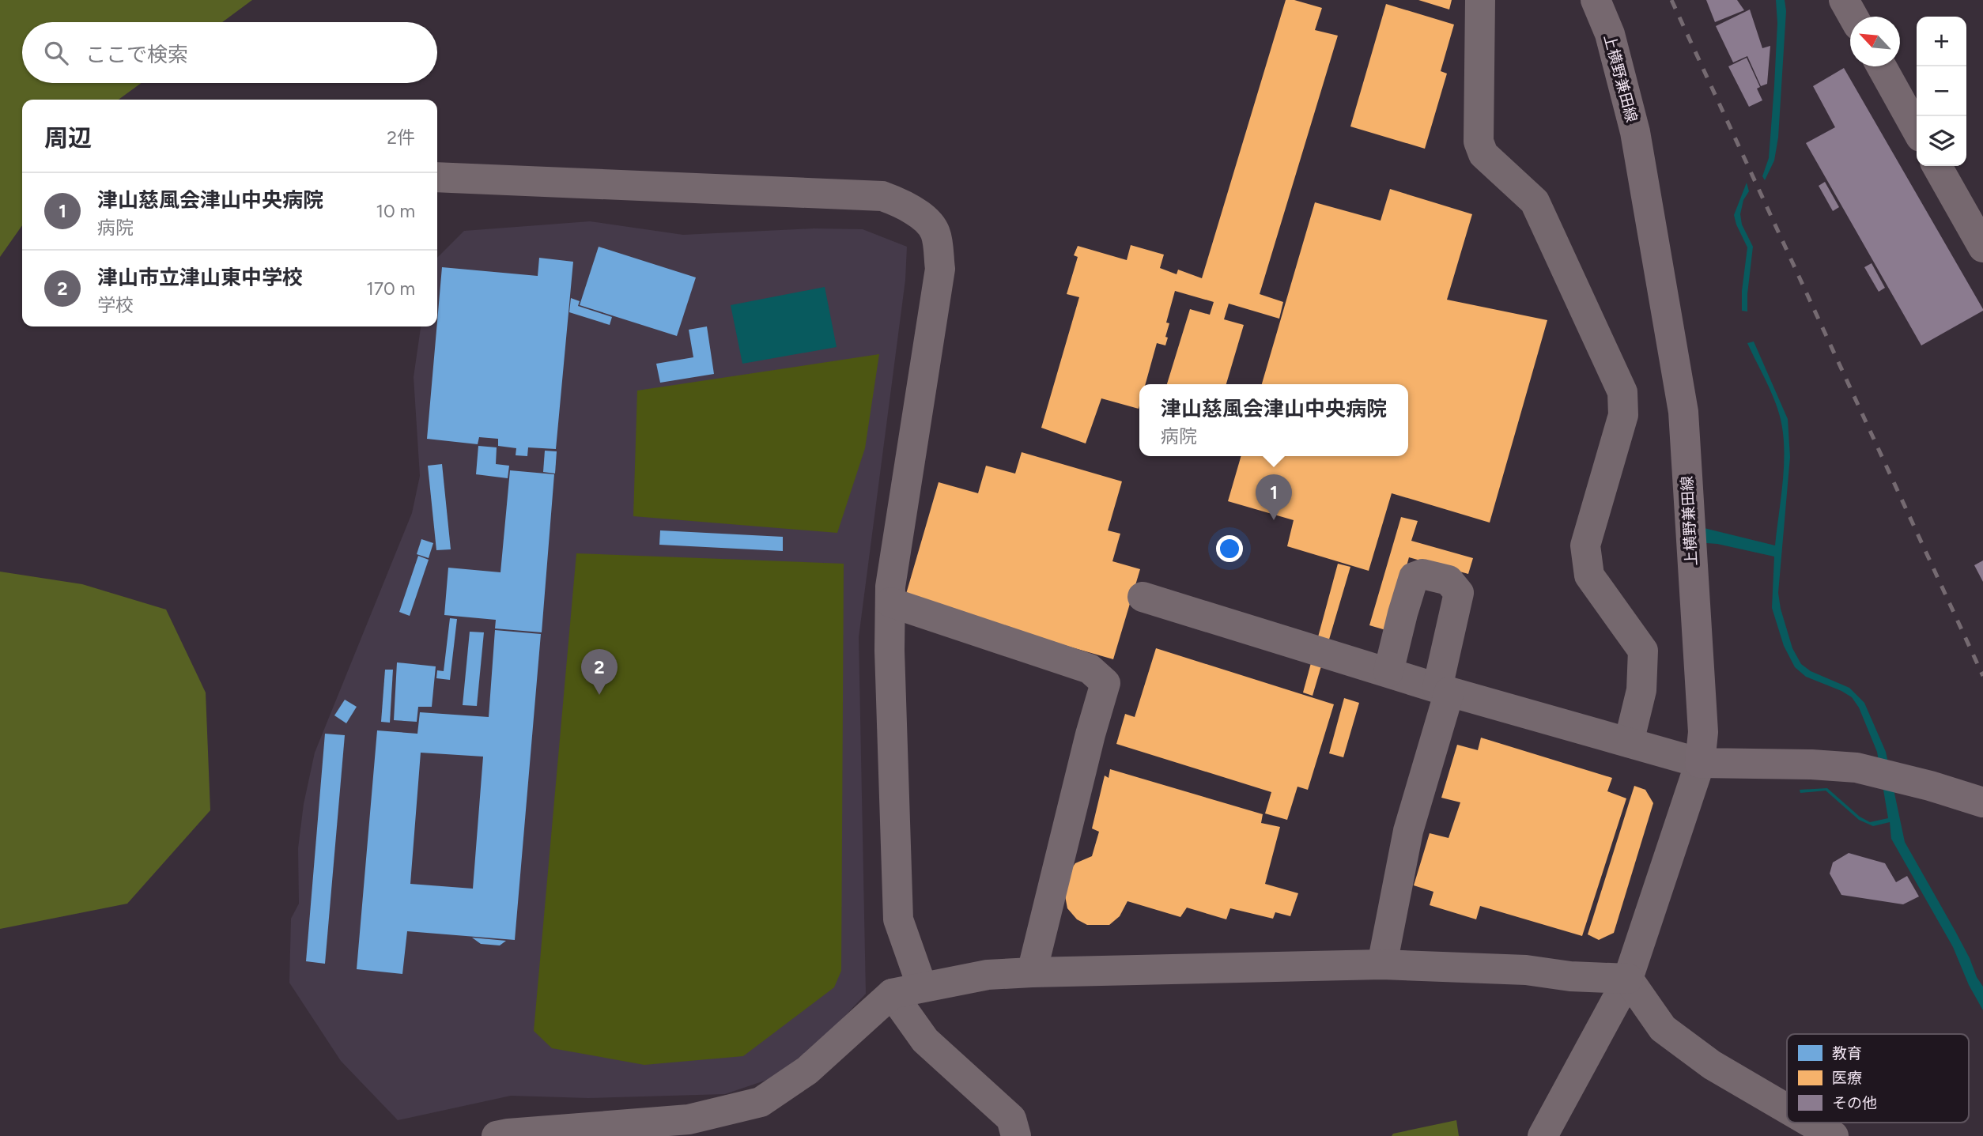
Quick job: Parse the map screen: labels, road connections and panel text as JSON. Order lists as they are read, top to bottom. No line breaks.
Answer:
{"streets":{"main road":["上横野兼田線"]},"legend":["教育","医療","その他"],"north":"top left","page":{"map_buttons":["+","−"],"search":"ここで検索","heading":["周辺","2件"],"list":[{"mark":"1","name":"津山慈風会津山中央病院","note":"病院","value":"10 m"},{"mark":"2","name":"津山市立津山東中学校","note":"学校","value":"170 m"}],"popup":["津山慈風会津山中央病院","病院"],"pins":["1","2"]}}
